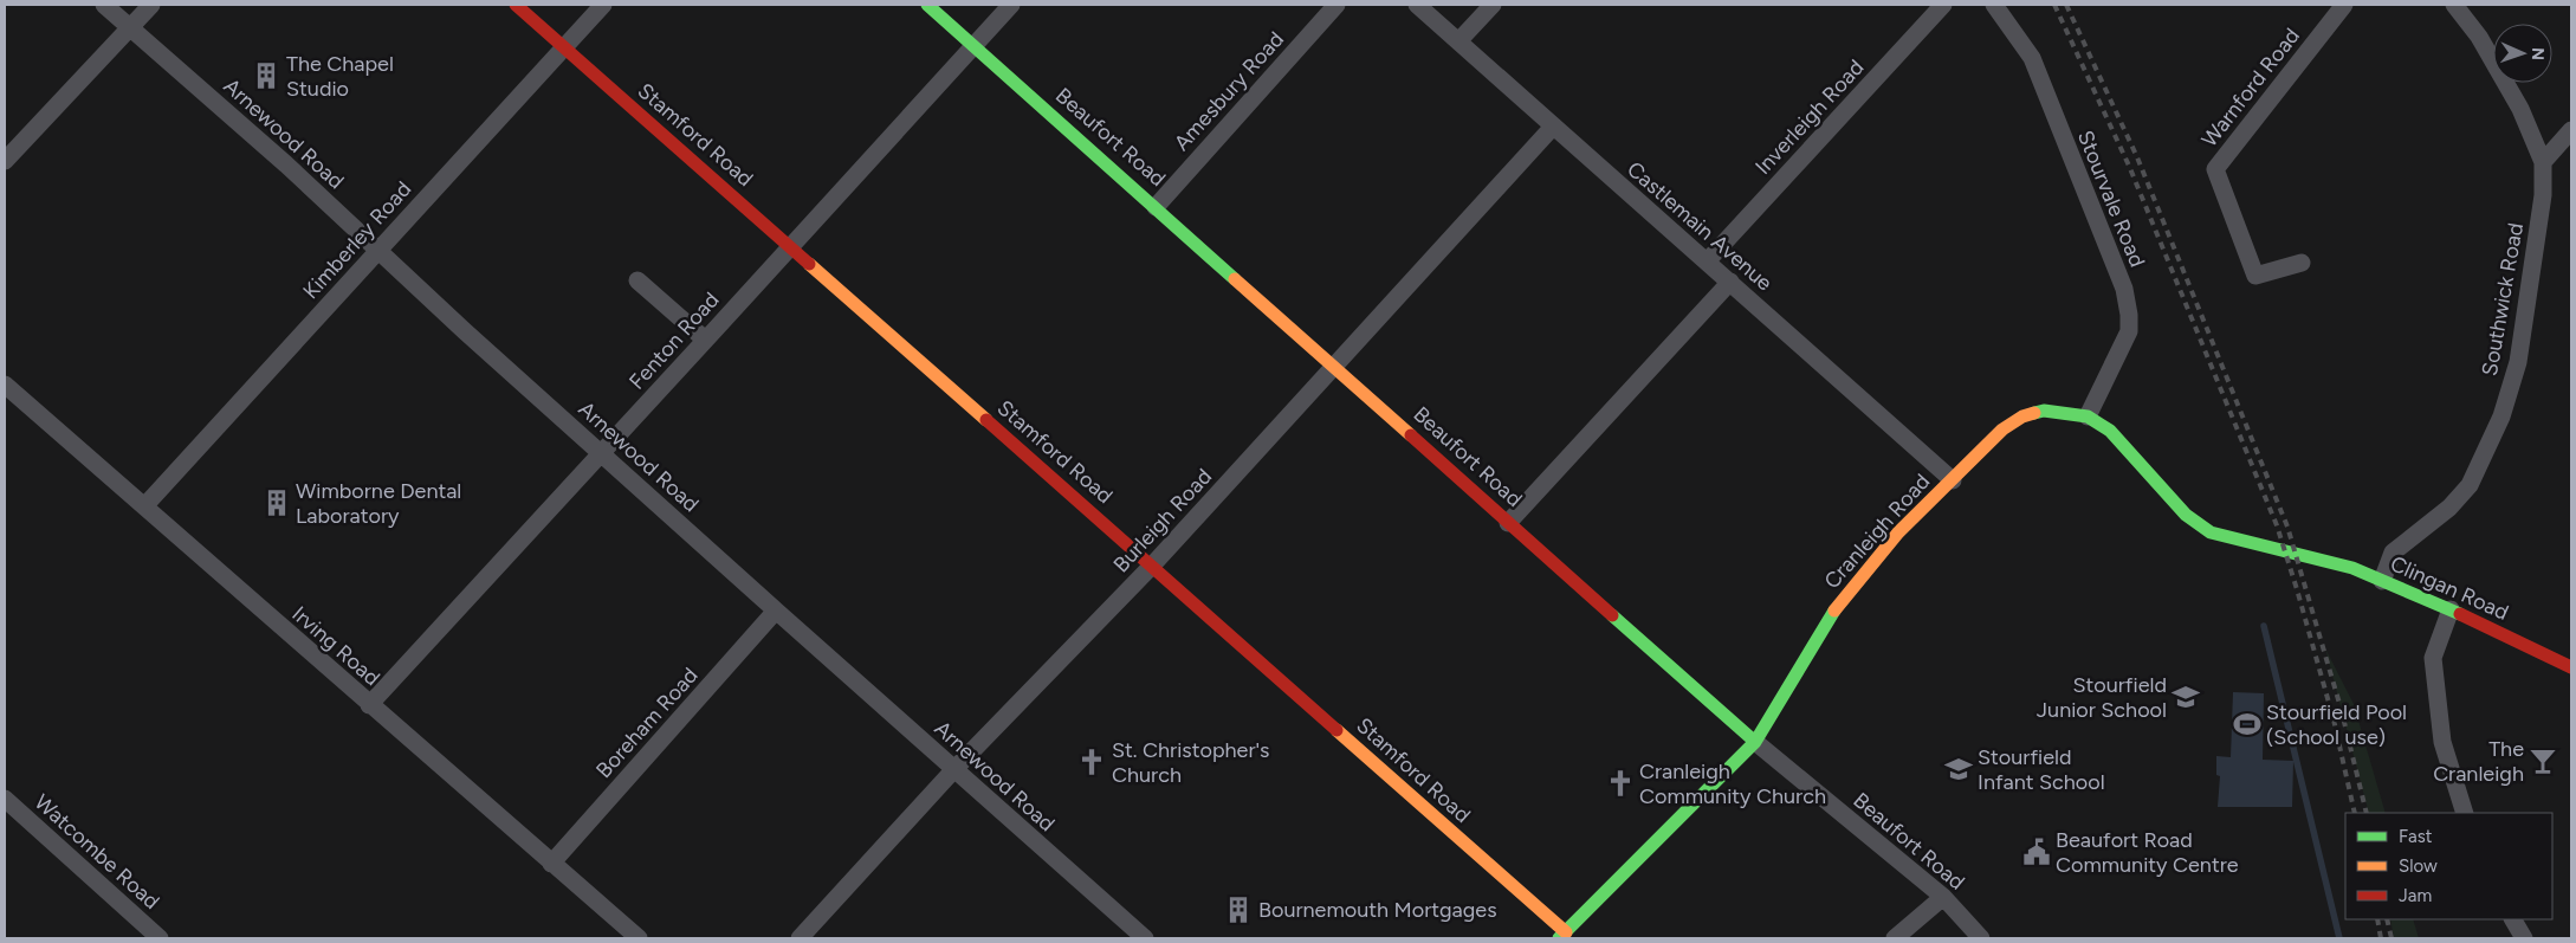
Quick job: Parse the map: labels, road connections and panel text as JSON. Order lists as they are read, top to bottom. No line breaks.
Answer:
{"streets":{"street":["Warnford Road","Amesbury Road","Inverleigh Road","Arnewood Road","Stamford Road","Beaufort Road","Stourvale Road","Castlemain Avenue","Kimberley Road","Southwick Road","Fenton Road","Burleigh Road","Cranleigh Road","Clingan Road","Irving Road","Boreham Road","Watcombe Road"]},"crossings":[["Amesbury Road","Beaufort Road"],["Inverleigh Road","Castlemain Avenue"],["Arnewood Road","Kimberley Road"],["Arnewood Road","Fenton Road"],["Arnewood Road","Burleigh Road"],["Arnewood Road","Boreham Road"],["Stamford Road","Kimberley Road"],["Stamford Road","Fenton Road"],["Stamford Road","Burleigh Road"],["Stamford Road","Cranleigh Road"],["Beaufort Road","Fenton Road"],["Beaufort Road","Burleigh Road"],["Beaufort Road","Cranleigh Road"],["Stourvale Road","Cranleigh Road"],["Castlemain Avenue","Burleigh Road"],["Castlemain Avenue","Cranleigh Road"],["Kimberley Road","Irving Road"],["Southwick Road","Clingan Road"],["Fenton Road","Irving Road"],["Cranleigh Road","Clingan Road"],["Irving Road","Boreham Road"]],"places":{"building":["The Chapel Studio","Wimborne Dental Laboratory","Bournemouth Mortgages"],"school or university":["Stourfield Junior School","Stourfield Infant School"],"sports":["Stourfield Pool (School use)"],"bar":["The Cranleigh"],"church":["St. Christopher's Church","Cranleigh Community Church"],"public building":["Beaufort Road Community Centre"]},"legend":["Fast","Slow","Jam"],"north":"right"}
